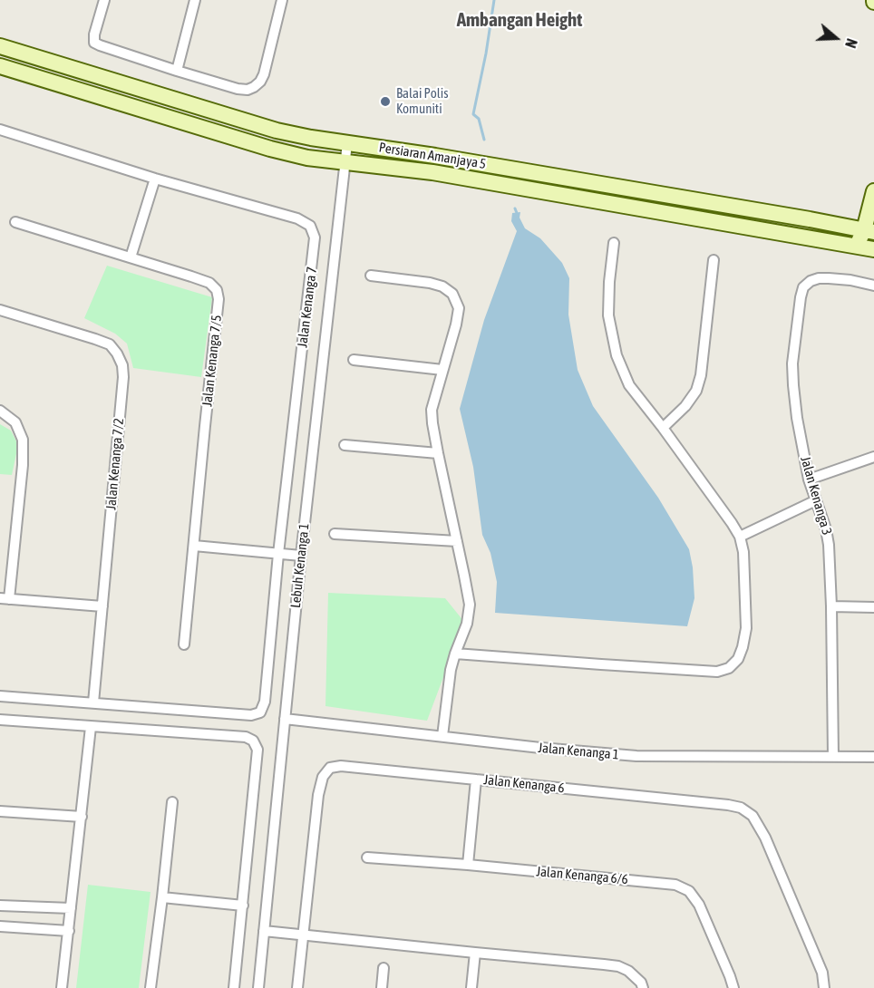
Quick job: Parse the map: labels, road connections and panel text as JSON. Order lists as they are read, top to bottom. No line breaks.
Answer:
{"streets":{"street":["Persiaran Amanjaya 5","Jalan Kenanga 7","Jalan Kenanga 7/5","Jalan Kenanga 7/2","Jalan Kenanga 3","Lebuh Kenanga 1","Jalan Kenanga 1","Jalan Kenanga 6","Jalan Kenanga 6/6"]},"crossings":[["Persiaran Amanjaya 5","Lebuh Kenanga 1"],["Jalan Kenanga 7","Jalan Kenanga 7/2"],["Jalan Kenanga 3","Jalan Kenanga 1"],["Lebuh Kenanga 1","Jalan Kenanga 1"]],"districts":["Ambangan Height"],"places":["Balai Polis Komuniti"],"north":"right"}
